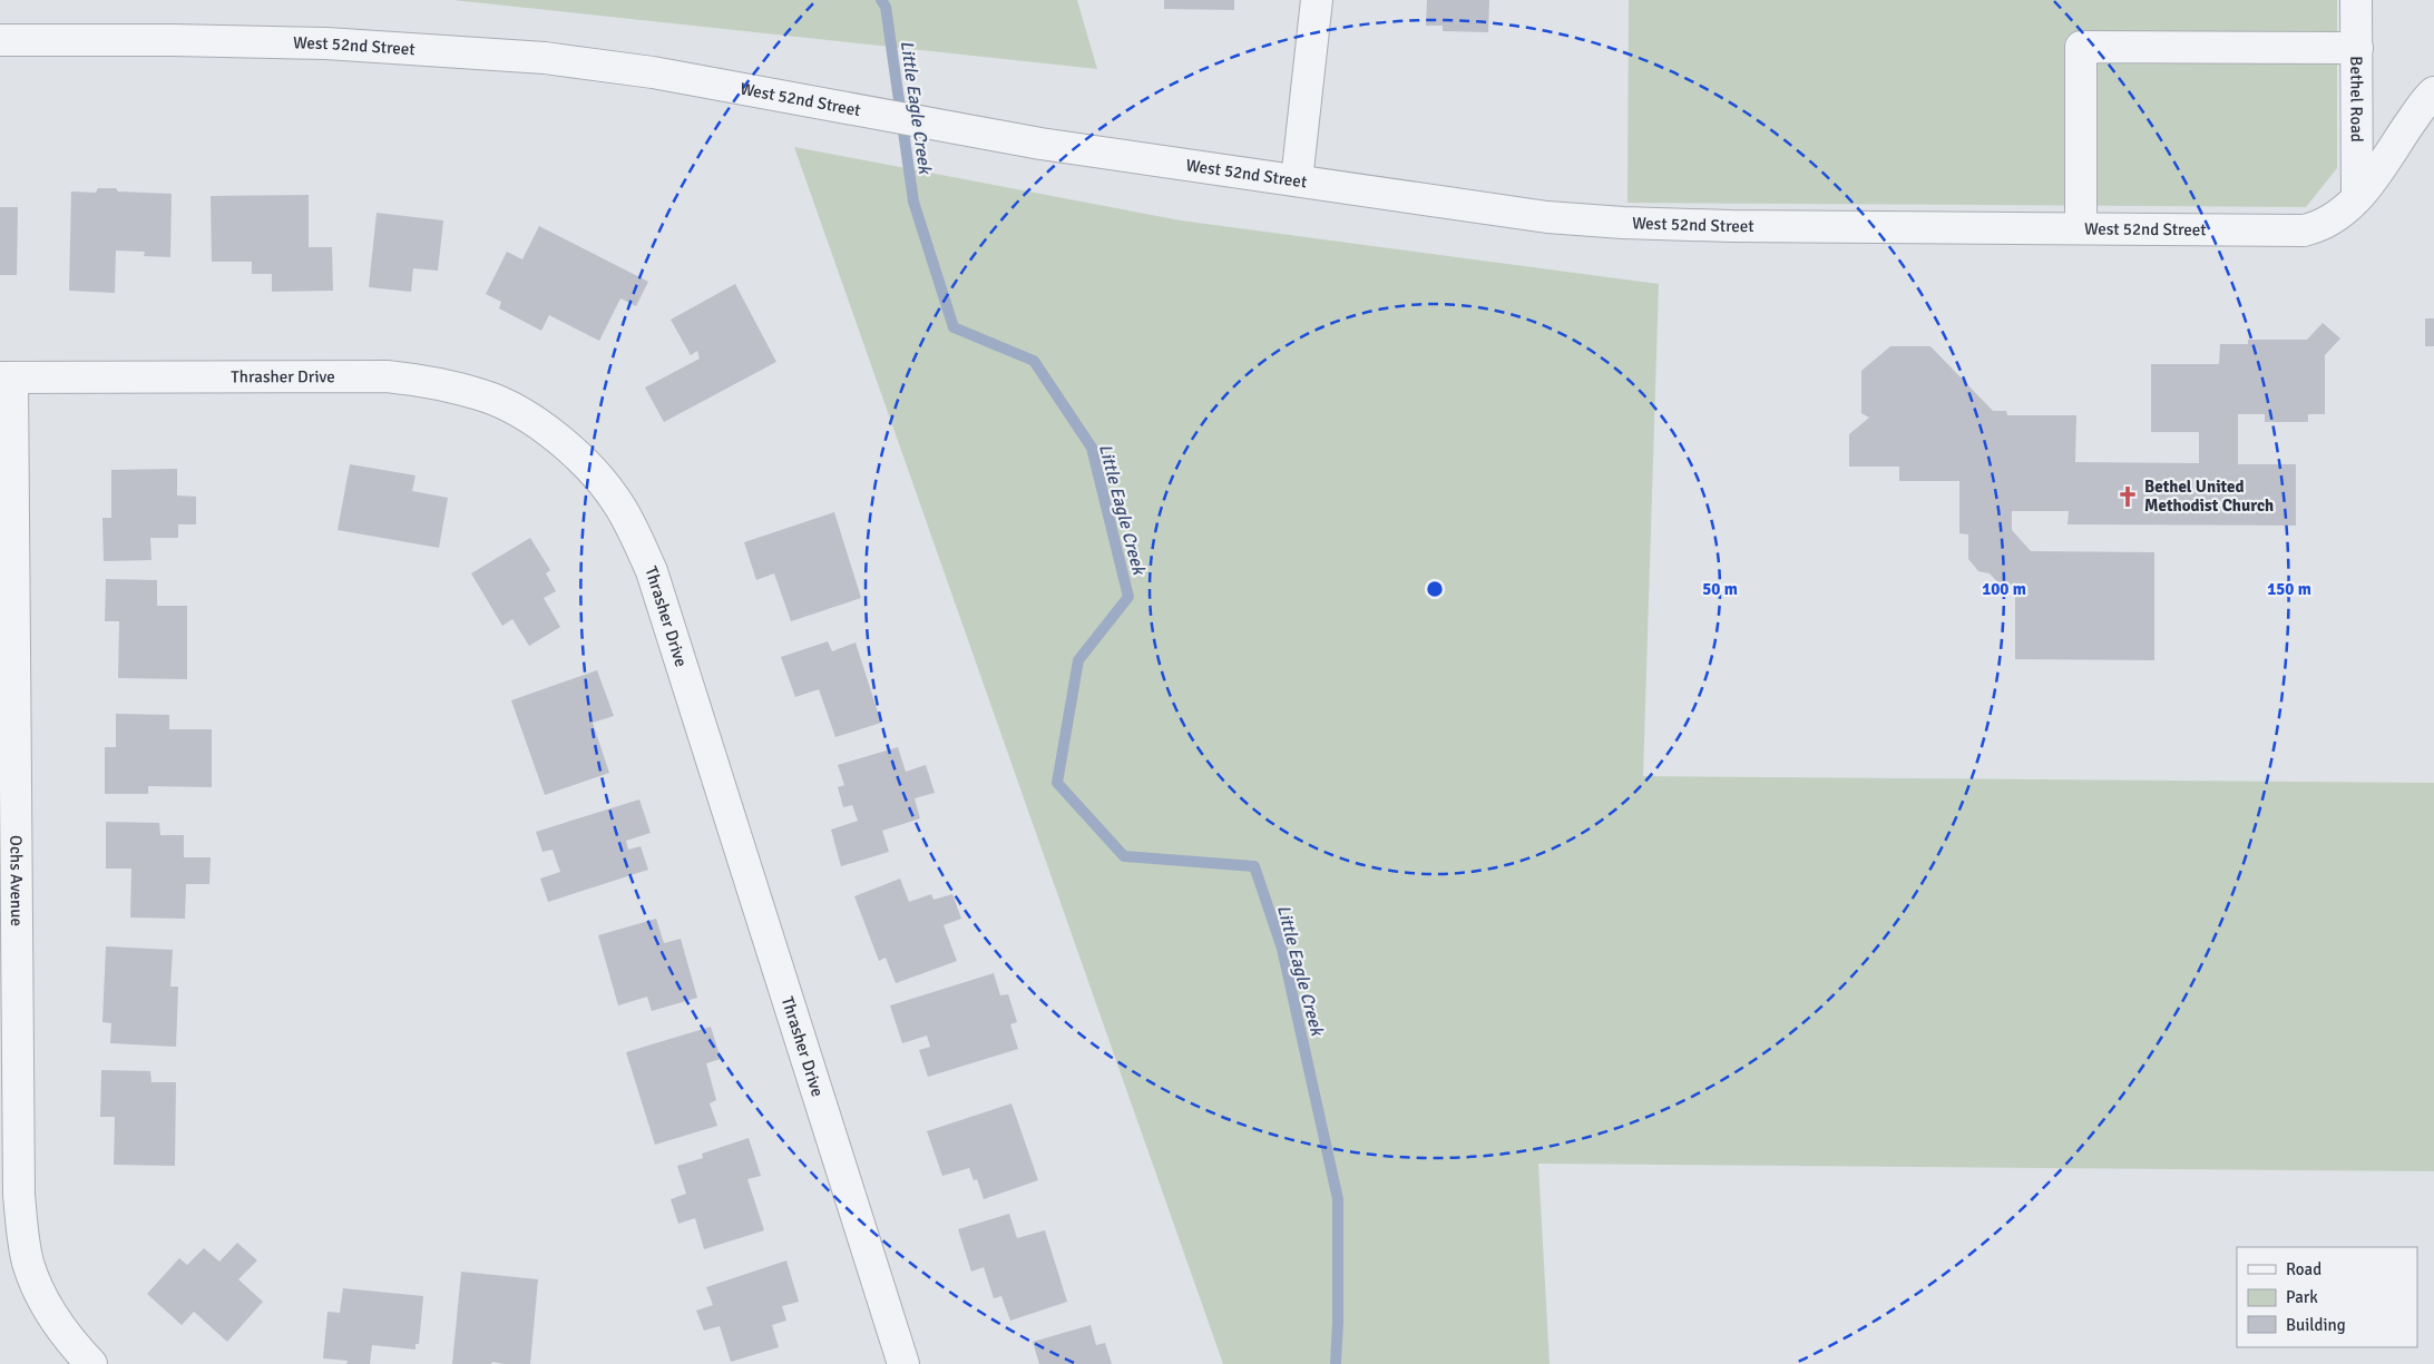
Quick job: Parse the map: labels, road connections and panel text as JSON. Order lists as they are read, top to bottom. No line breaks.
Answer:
{"streets":{"street":["West 52nd Street","Bethel Road","Thrasher Drive","Ochs Avenue"]},"crossings":[["West 52nd Street","Bethel Road"],["Thrasher Drive","Ochs Avenue"]],"water":["Little Eagle Creek"],"places":{"church":["Bethel United Methodist Church"]},"legend":["Road","Park","Building"],"rings":["50 m","100 m","150 m"]}
